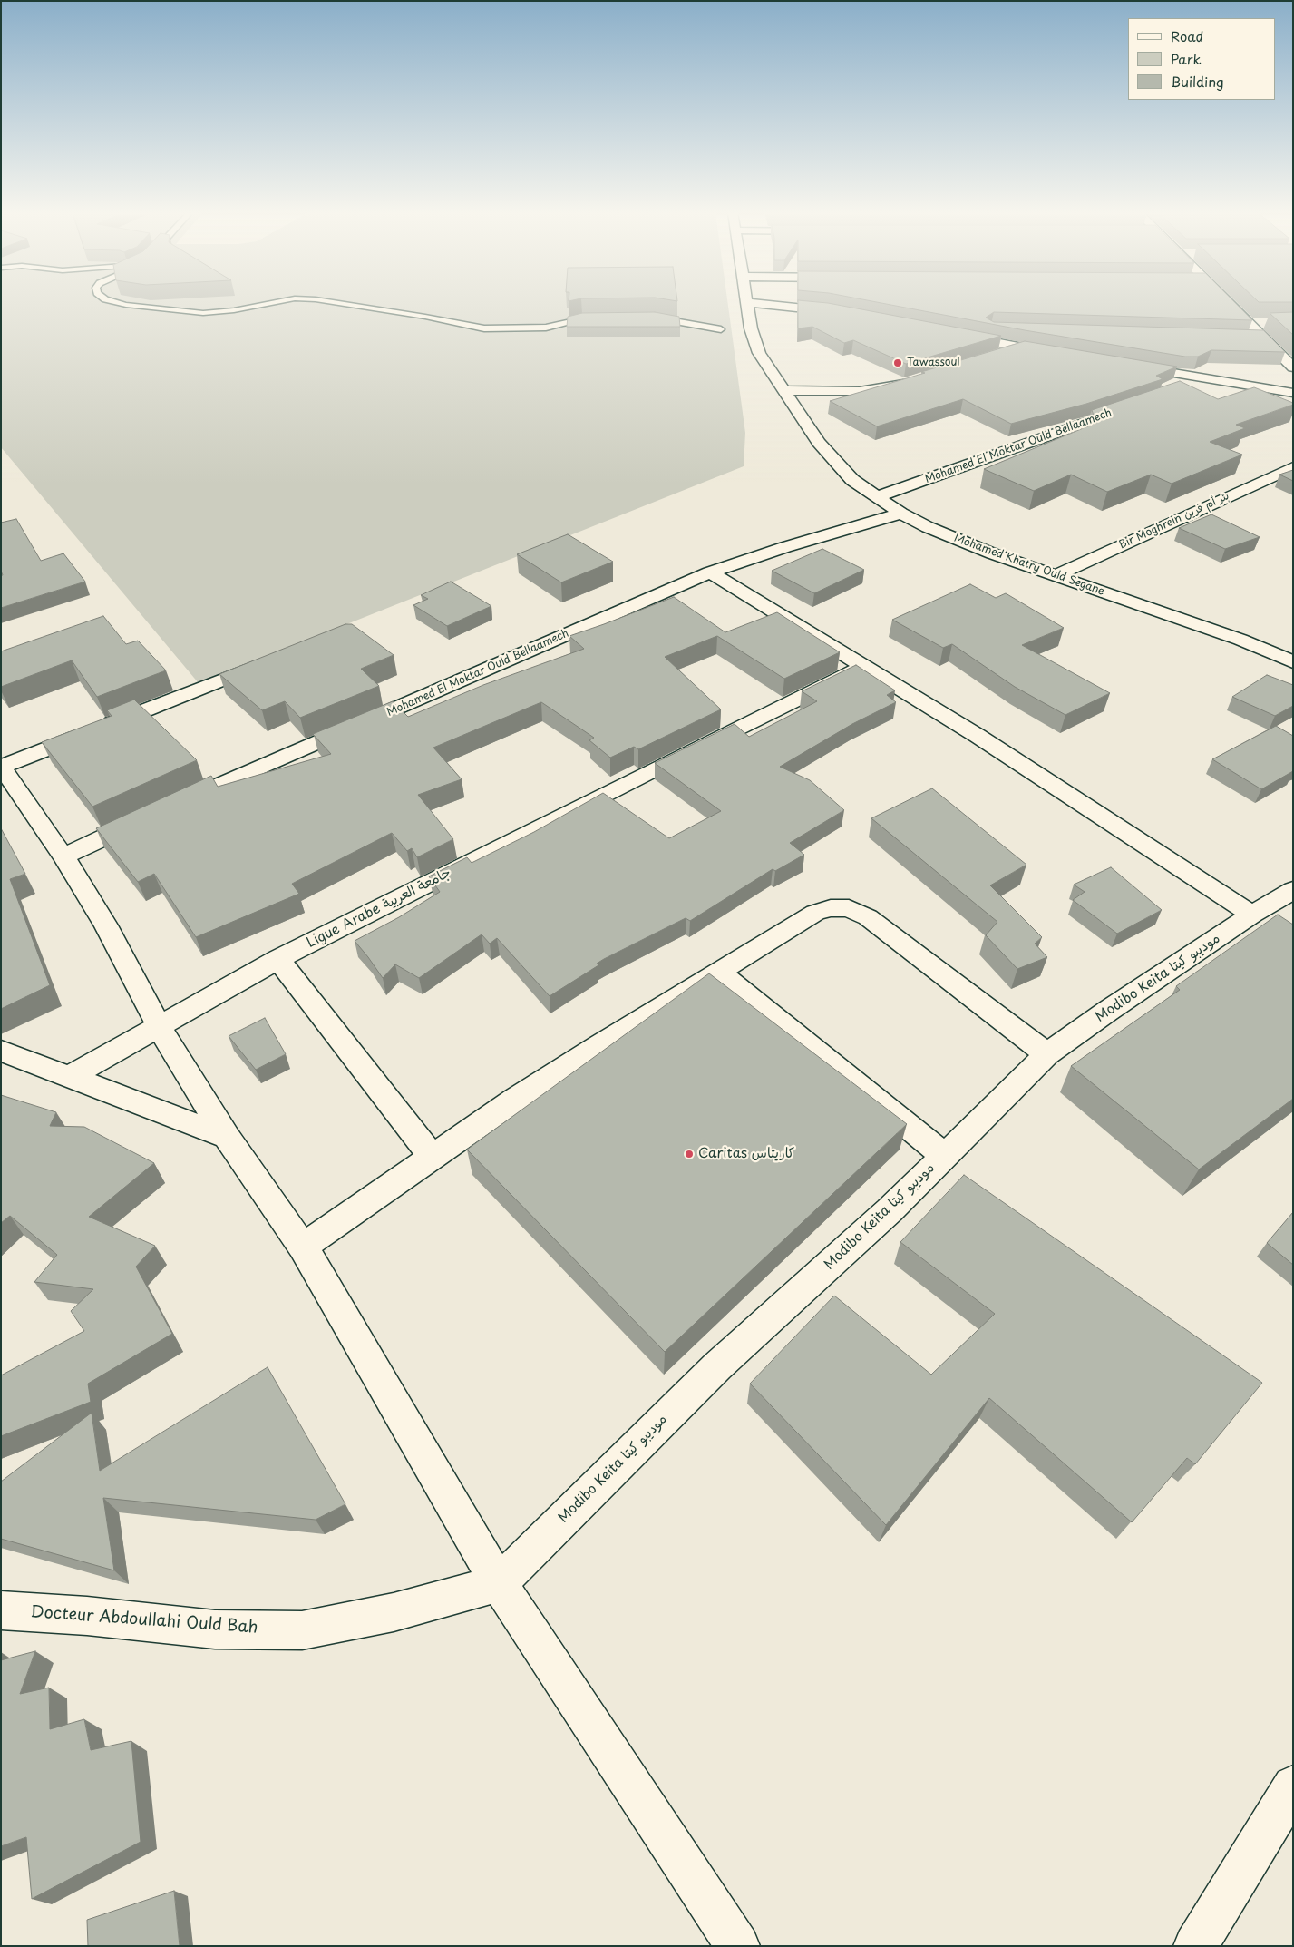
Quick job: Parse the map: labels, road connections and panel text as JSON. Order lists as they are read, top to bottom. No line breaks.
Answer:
{"streets":{"street":["Mohamed El Moktar Ould Bellaamech","Bir Moghrein بئر أم قرين","Mohamed Khatry Ould Segane","Ligue Arabe جامعة العربية","Modibo Keita موديبو كيتا","Docteur Abdoullahi Ould Bah"]},"crossings":[["Mohamed El Moktar Ould Bellaamech","Mohamed Khatry Ould Segane"],["Bir Moghrein بئر أم قرين","Mohamed Khatry Ould Segane"],["Modibo Keita موديبو كيتا","Docteur Abdoullahi Ould Bah"]],"places":["Tawassoul","Caritas كاريتاس"],"legend":["Road","Park","Building"]}
